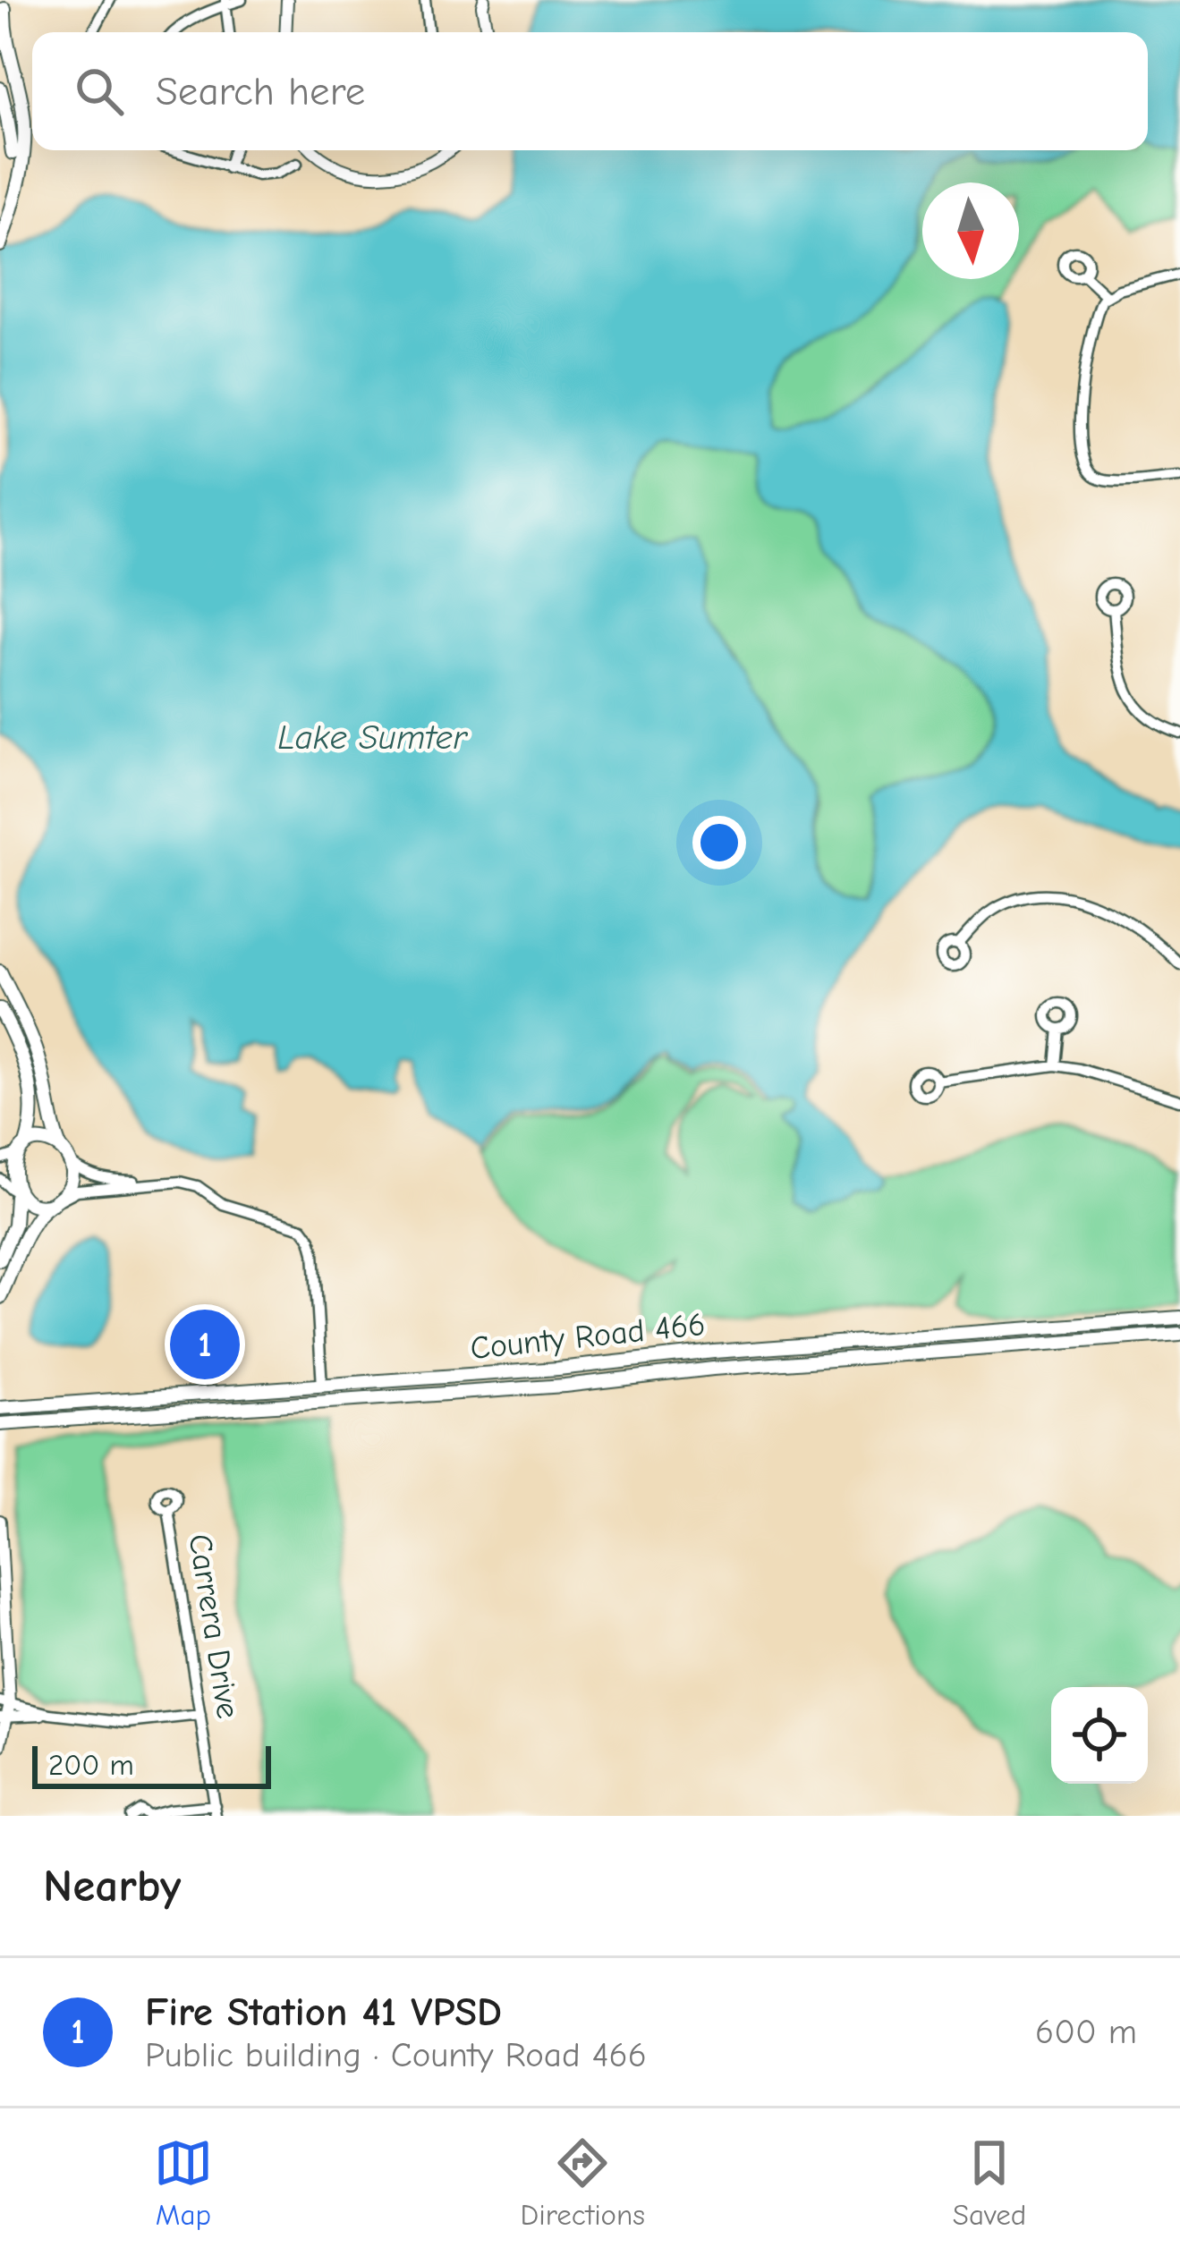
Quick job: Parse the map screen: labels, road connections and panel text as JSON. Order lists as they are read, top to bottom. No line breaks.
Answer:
{"streets":{"main road":["County Road 466"],"street":["Carrera Drive"]},"water":["Lake Sumter"],"scale_bar":"200 m","north":"bottom","page":{"search":"Search here","pins":"1","scale":"200 m","heading":"Nearby","list":[{"mark":"1","name":"Fire Station 41 VPSD","note":"Public building · County Road 466","value":"600 m"}],"nav":["Map","Directions","Saved"]}}
